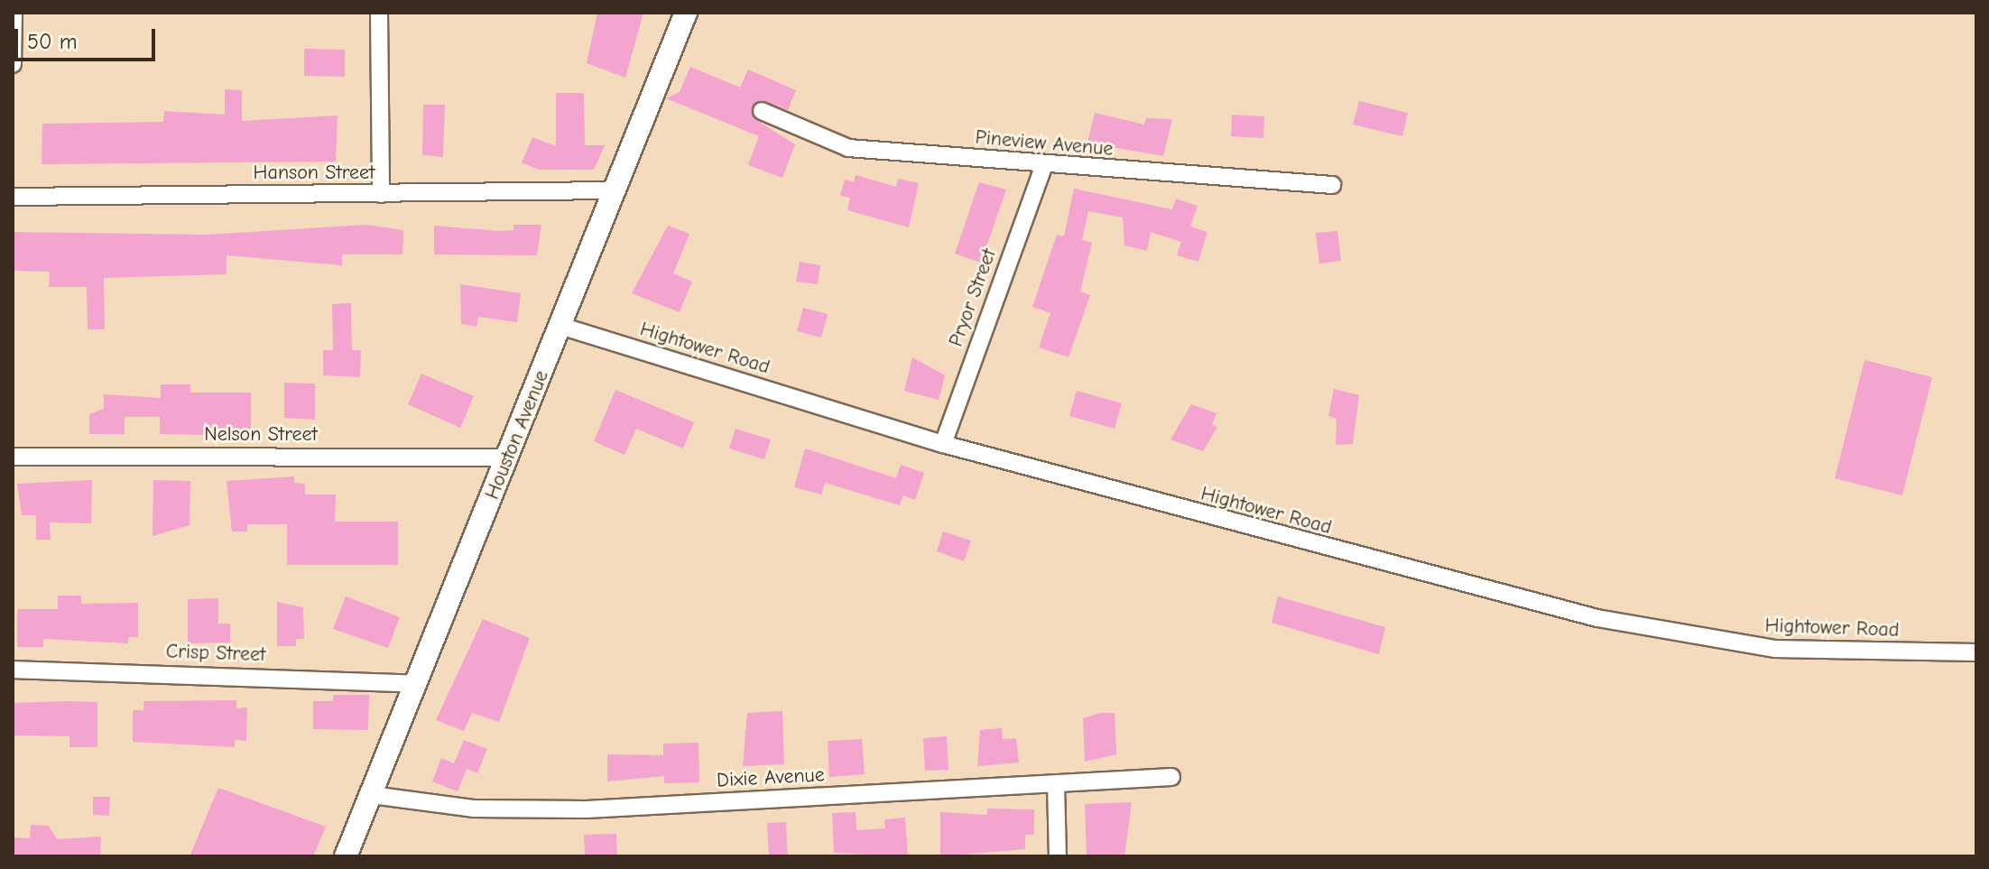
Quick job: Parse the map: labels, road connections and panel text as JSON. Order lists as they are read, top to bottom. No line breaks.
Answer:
{"streets":{"street":["Pineview Avenue","Hanson Street","Pryor Street","Hightower Road","Nelson Street","Houston Avenue","Crisp Street","Dixie Avenue"]},"crossings":[["Pineview Avenue","Pryor Street"],["Hanson Street","Houston Avenue"],["Pryor Street","Hightower Road"],["Hightower Road","Houston Avenue"],["Nelson Street","Houston Avenue"],["Houston Avenue","Crisp Street"],["Houston Avenue","Dixie Avenue"]],"scale_bar":"50 m"}
